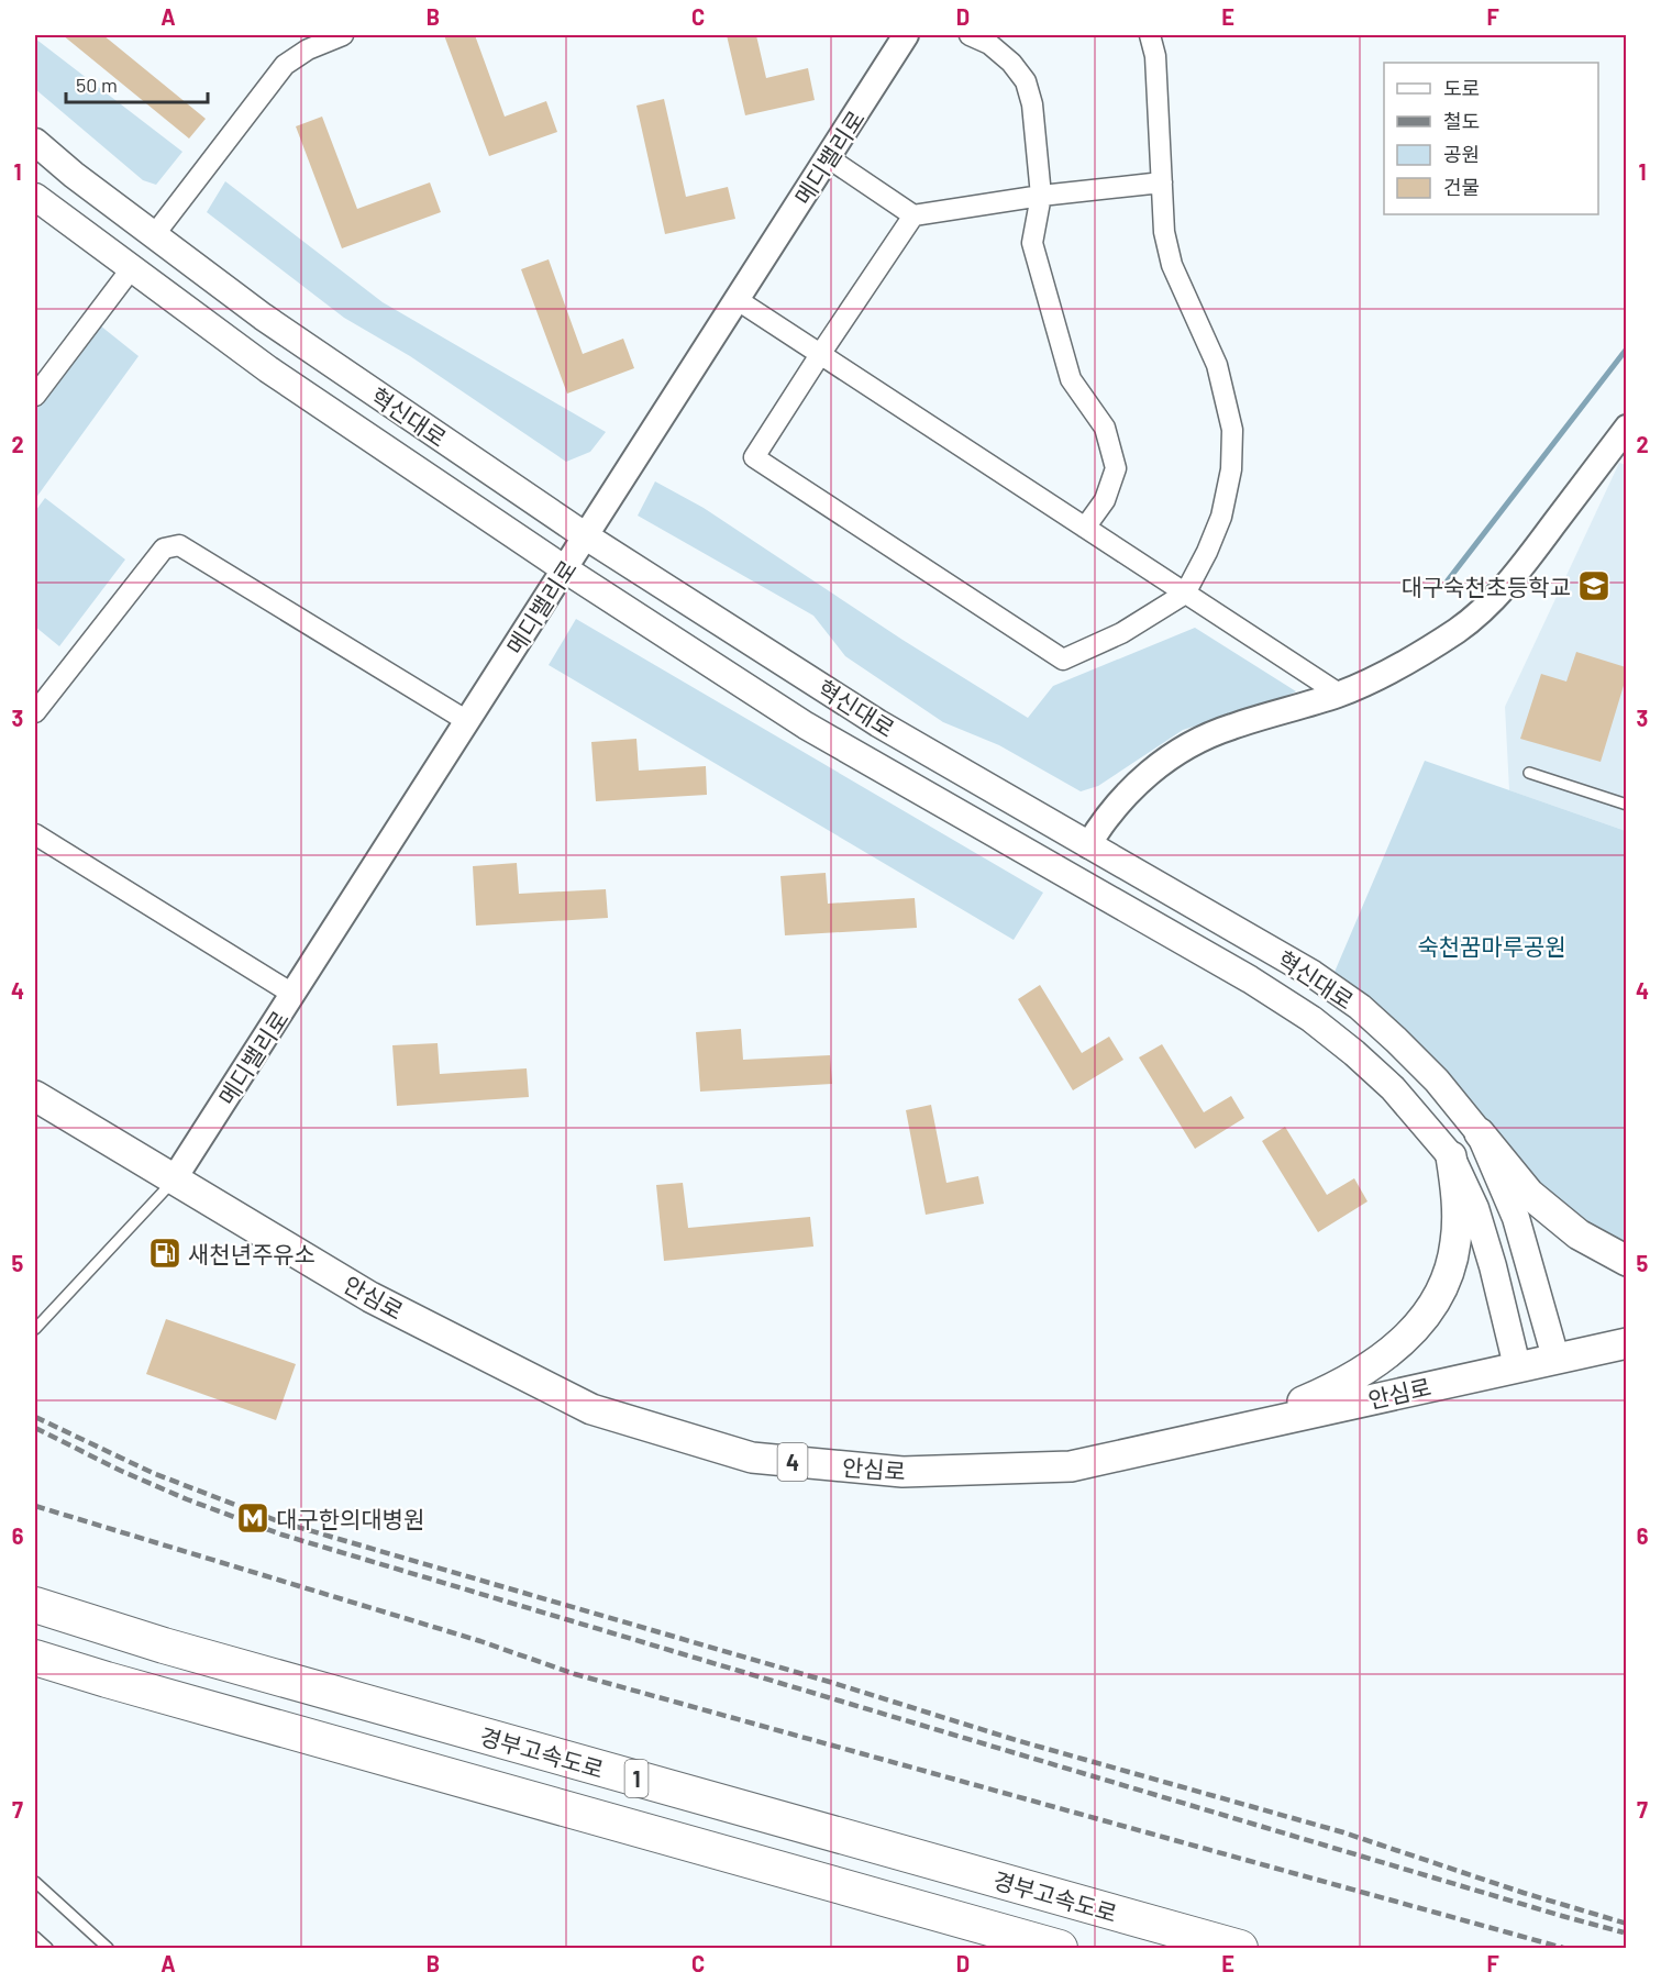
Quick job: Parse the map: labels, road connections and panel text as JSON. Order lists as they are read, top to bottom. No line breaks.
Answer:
{"streets":{"highway":["경부고속도로","1"],"main road":["혁신대로","안심로","4"],"street":["메디밸리로"]},"crossings":[["메디밸리로","혁신대로"],["메디밸리로","안심로"],["혁신대로","안심로"]],"parks":["숙천꿈마루공원"],"places":{"school or university":["대구숙천초등학교"],"fuel station":["새천년주유소"],"metro station":["대구한의대병원"]},"legend":["도로","철도","공원","건물"],"scale_bar":"50 m","grid":{"columns":["A","B","C","D","E","F"],"rows":["1","2","3","4","5","6","7"]}}
